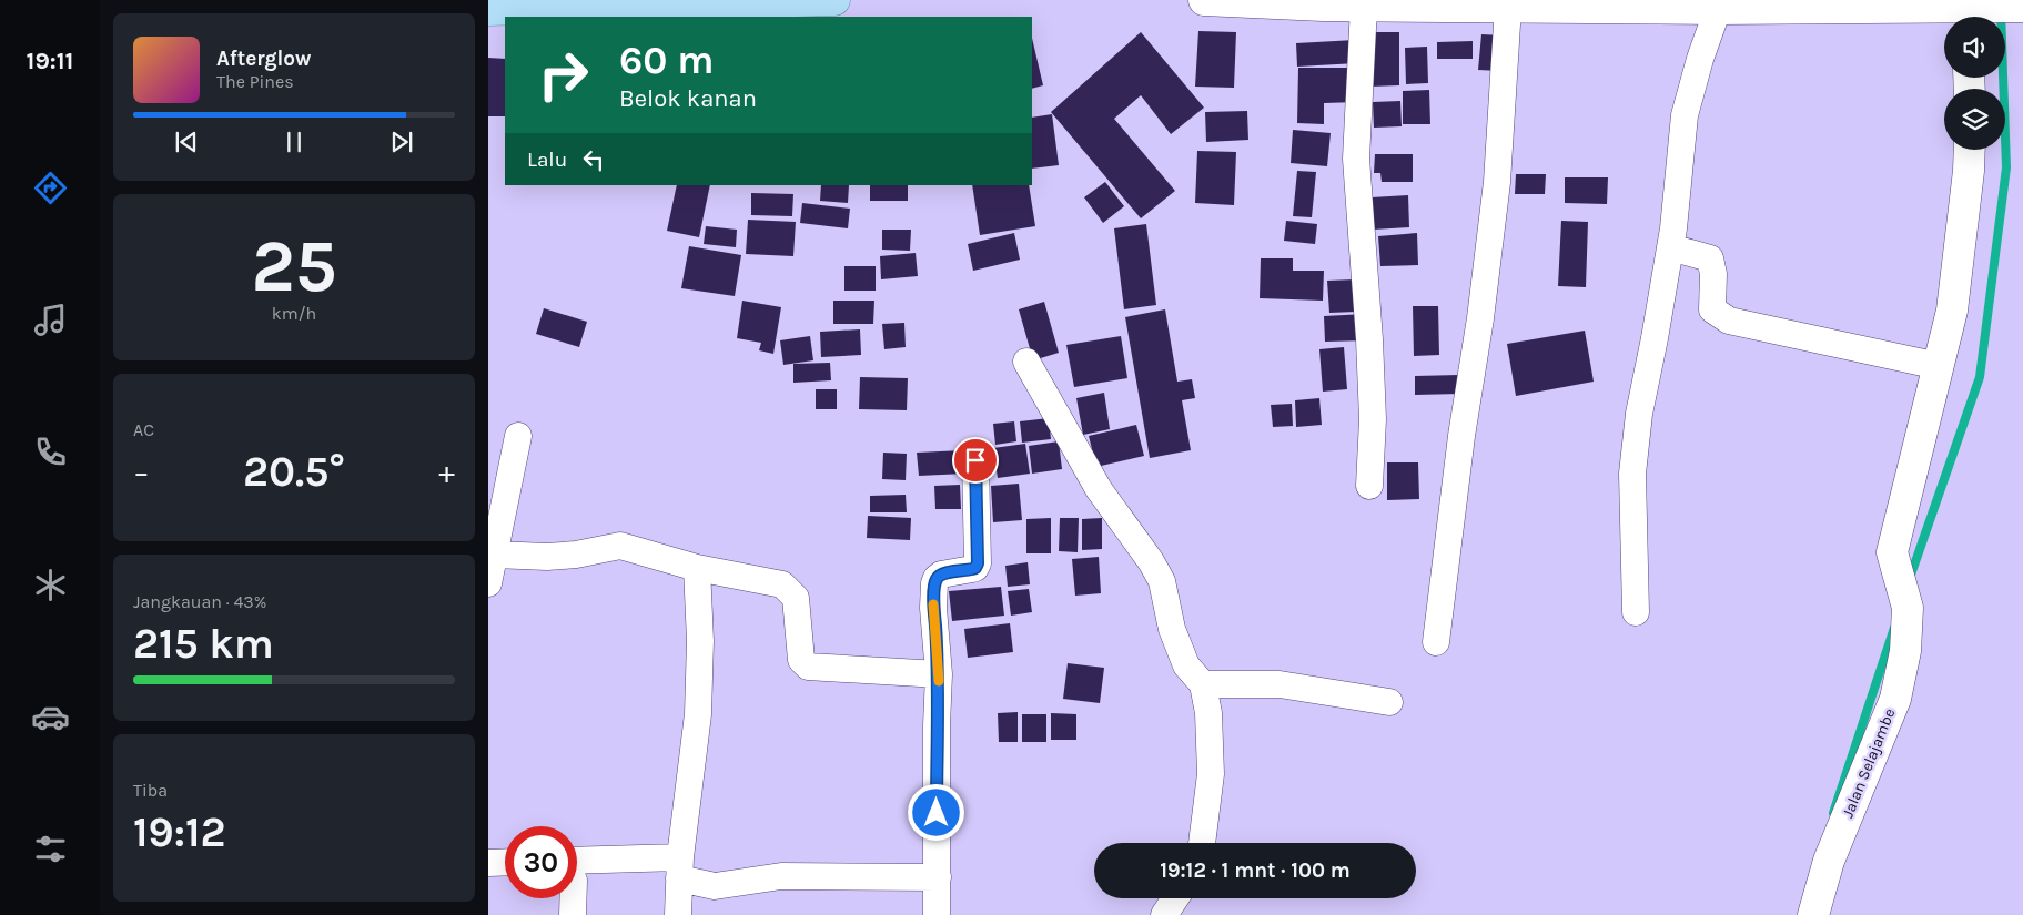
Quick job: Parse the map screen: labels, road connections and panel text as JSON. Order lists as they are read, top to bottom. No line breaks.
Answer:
{"streets":{"street":["Jalan Selajambe"]},"page":{"tabs":"19:11","turn":["60 m","Belok kanan"],"song":["Afterglow","The Pines"],"then":"Lalu","tile":[["25","km/h"],"AC",["Jangkauan · 43%","215 km"],["Tiba","19:12"]],"heat":["−","20.5°","+"],"limit":"30","trip":"19:12 · 1 mnt · 100 m"}}
